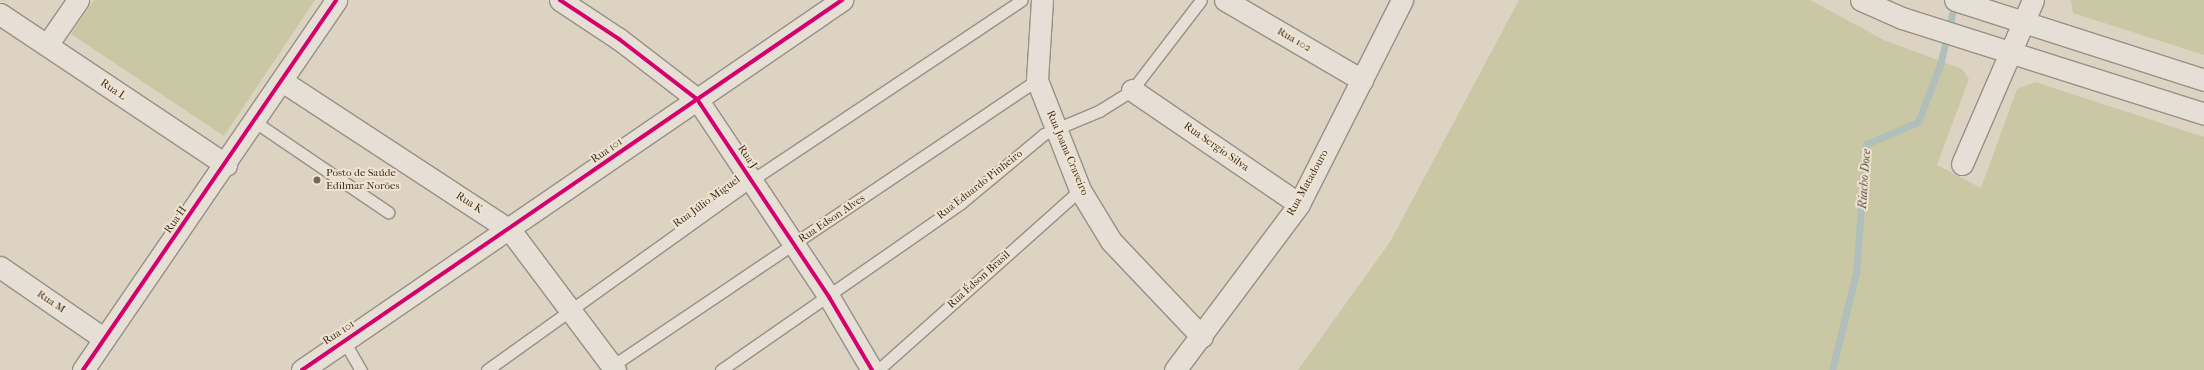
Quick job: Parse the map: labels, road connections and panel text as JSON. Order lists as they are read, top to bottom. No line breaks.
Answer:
{"streets":{"street":["Rua 102","Rua L","Rua Sergio Silva","Rua 101","Rua Joana Craveiro","Rua J","Rua Matadouro","Rua K","Rua H","Rua M"],"lane":["Rua Eduardo Pinheiro","Rua Júlio Miguel","Rua Edson Alves","Rua Édson Brasil"]},"crossings":[["Rua 102","Rua Matadouro"],["Rua L","Rua H"],["Rua Sergio Silva","Rua Matadouro"],["Rua Sergio Silva","Rua Eduardo Pinheiro"],["Rua 101","Rua J"],["Rua 101","Rua K"],["Rua Joana Craveiro","Rua Matadouro"],["Rua Joana Craveiro","Rua Eduardo Pinheiro"],["Rua Joana Craveiro","Rua Edson Alves"],["Rua Joana Craveiro","Rua Édson Brasil"],["Rua J","Rua Eduardo Pinheiro"],["Rua J","Rua Júlio Miguel"],["Rua J","Rua Edson Alves"],["Rua Júlio Miguel","Rua K"],["Rua K","Rua Edson Alves"],["Rua K","Rua H"],["Rua H","Rua M"]],"water":["Riacho Doce"],"places":["Posto de Saúde Edilmar Norões"]}
